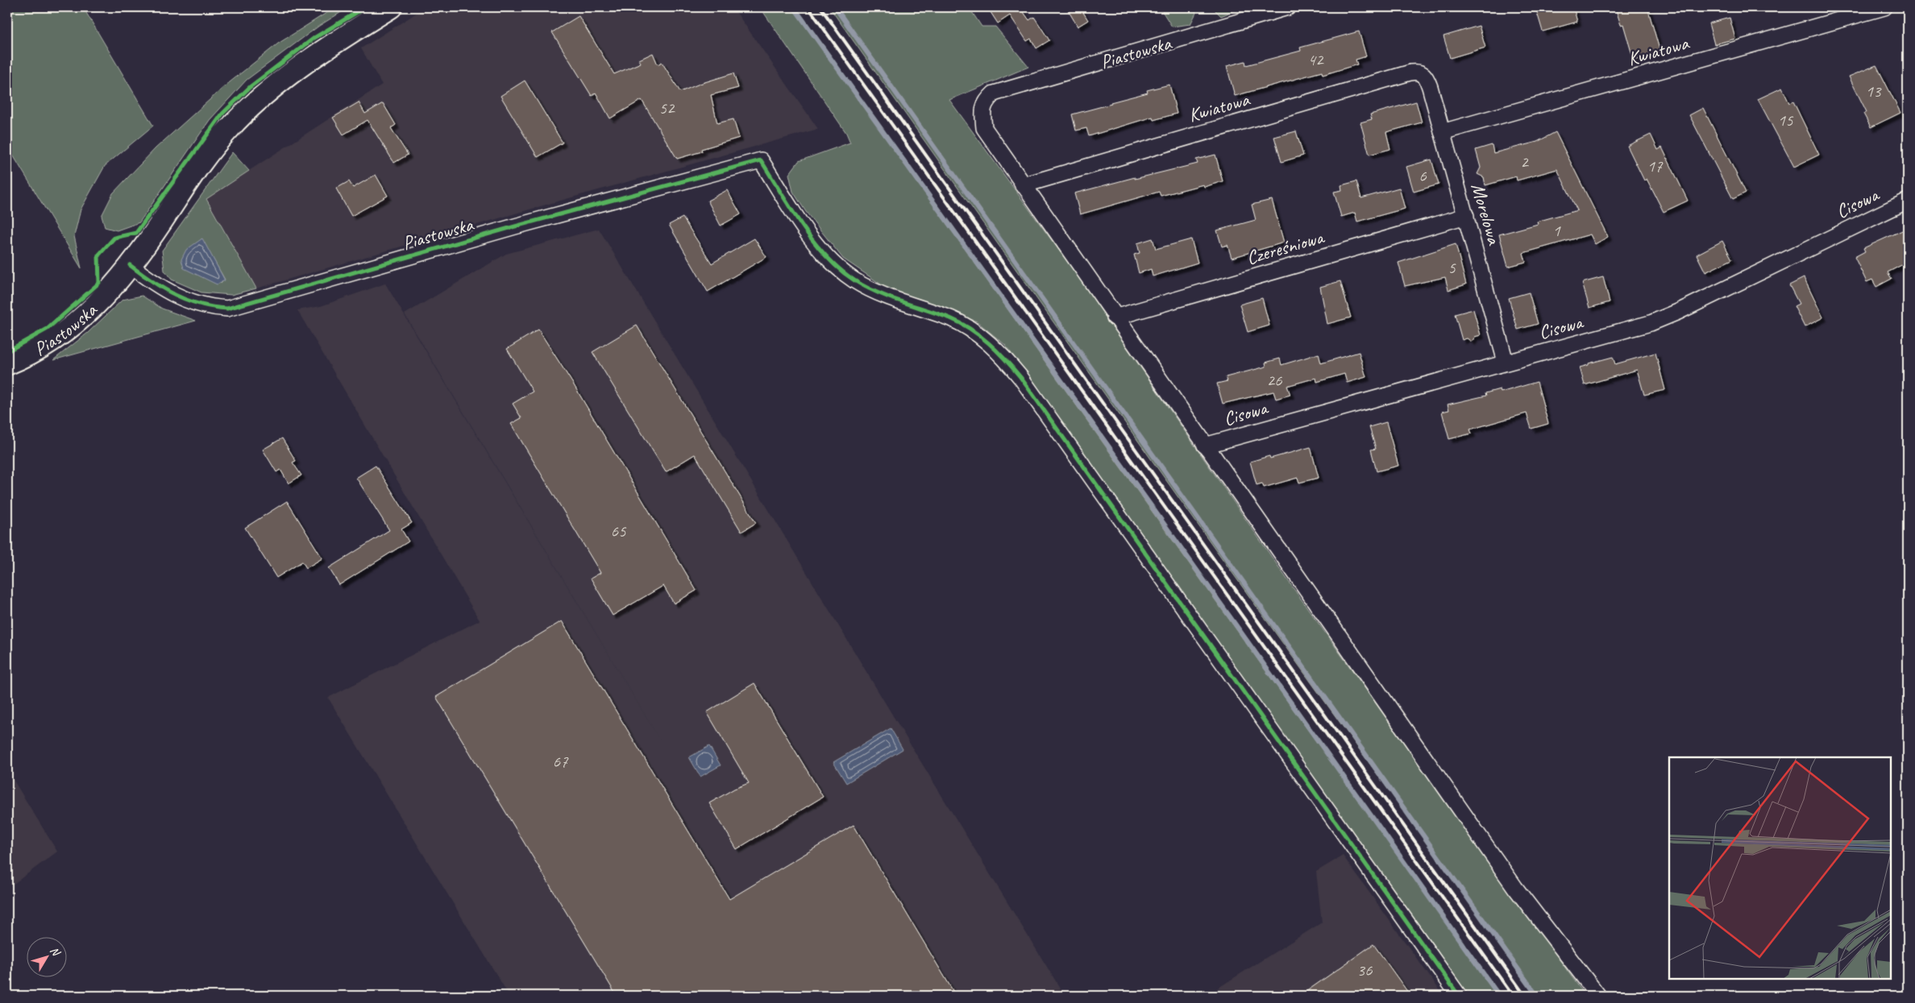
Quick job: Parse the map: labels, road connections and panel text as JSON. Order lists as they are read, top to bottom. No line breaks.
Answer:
{"streets":{"street":["Kwiatowa","Piastowska","Cisowa","Morelowa","Czereśniowa"]},"crossings":[["Kwiatowa","Piastowska"],["Kwiatowa","Morelowa"],["Cisowa","Morelowa"],["Morelowa","Czereśniowa"]],"house_numbers":["42","13","52","15","2","17","6","1","5","26","65","67","36"],"north":"top right"}
